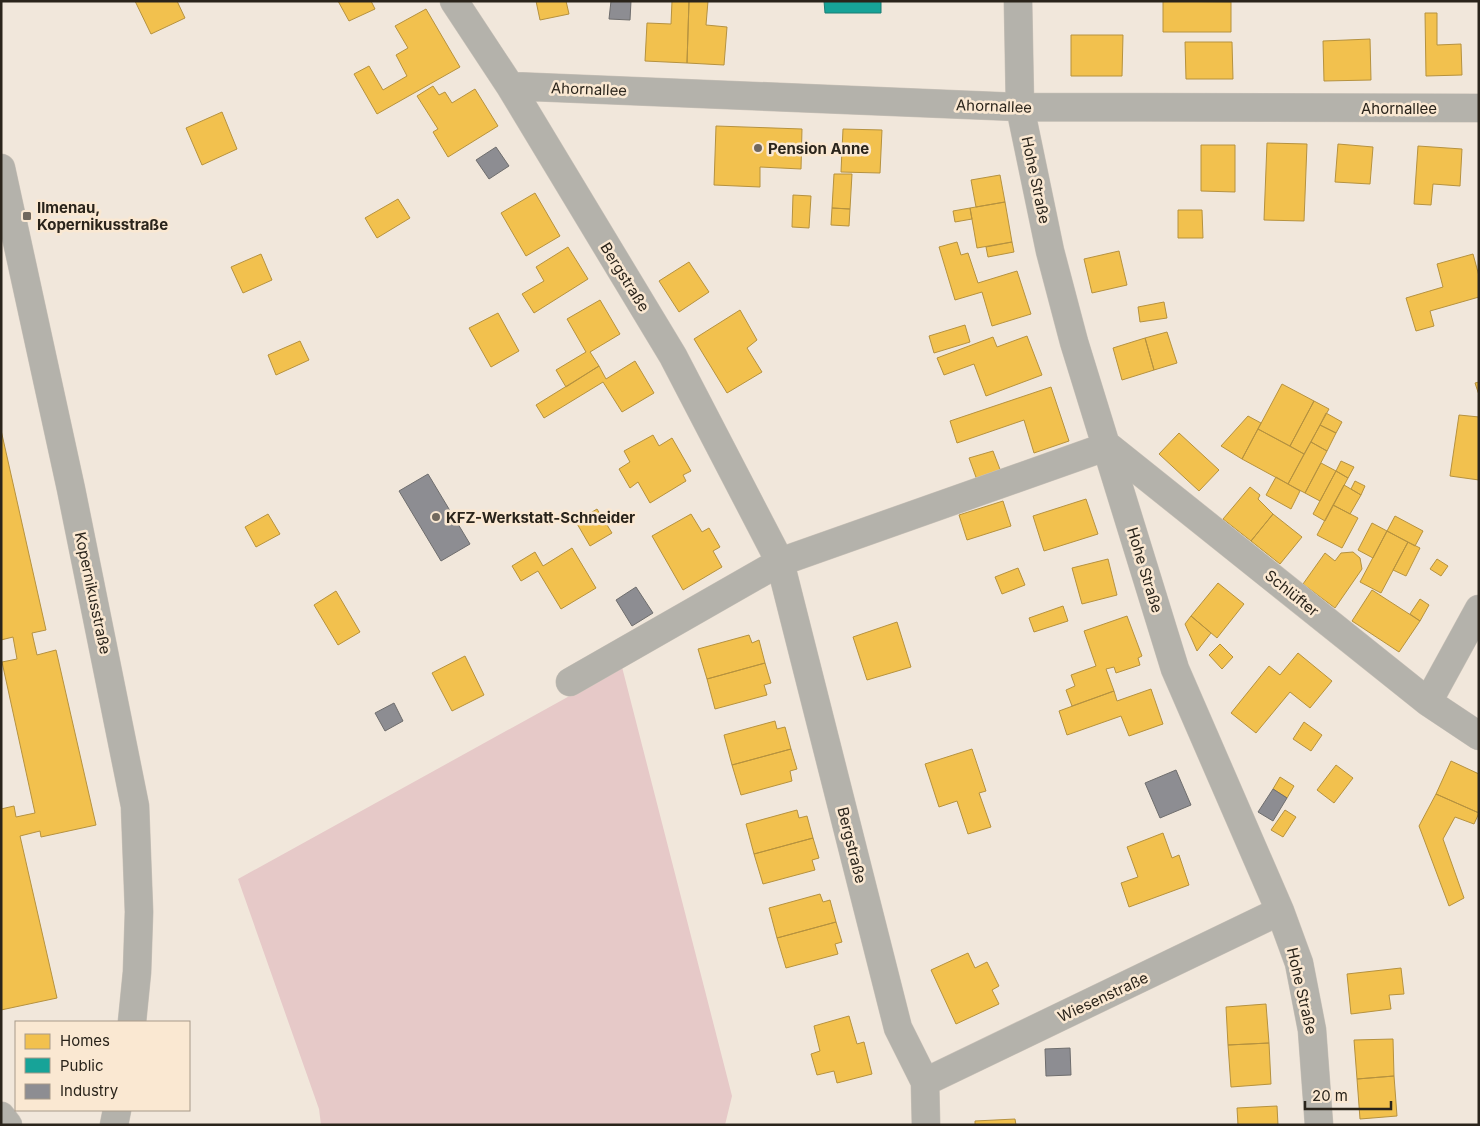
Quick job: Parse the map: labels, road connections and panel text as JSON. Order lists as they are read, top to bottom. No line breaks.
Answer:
{"streets":{"street":["Ahornallee","Hohe Straße","Bergstraße","Kopernikusstraße","Schlüfter","Wiesenstraße"]},"crossings":[["Ahornallee","Hohe Straße"],["Ahornallee","Bergstraße"],["Hohe Straße","Schlüfter"],["Hohe Straße","Wiesenstraße"],["Bergstraße","Wiesenstraße"]],"places":{"other":["Pension Anne","KFZ-Werkstatt-Schneider"],"transit":["Ilmenau, Kopernikusstraße"]},"legend":["Homes","Public","Industry"],"scale_bar":"20 m"}
